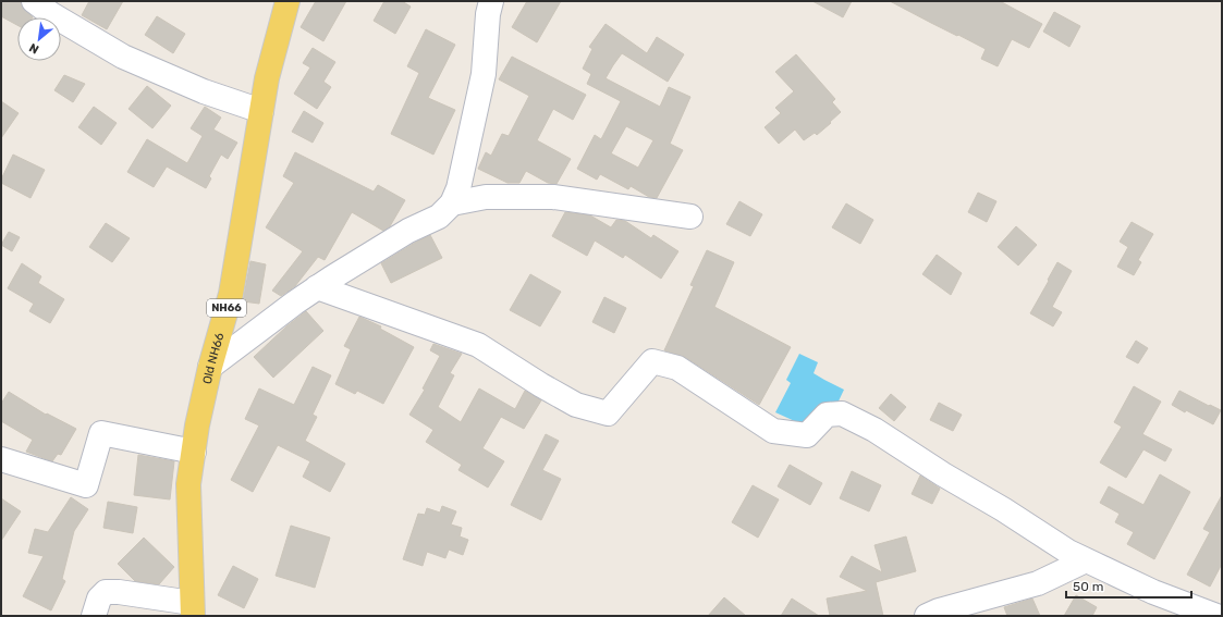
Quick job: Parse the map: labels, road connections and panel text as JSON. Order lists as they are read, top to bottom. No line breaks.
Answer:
{"streets":{"main road":["NH66","Old NH66"]},"scale_bar":"50 m","north":"bottom left"}
